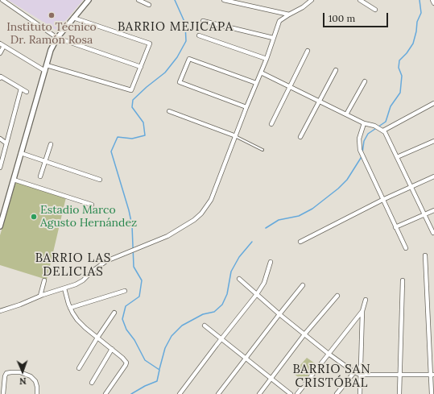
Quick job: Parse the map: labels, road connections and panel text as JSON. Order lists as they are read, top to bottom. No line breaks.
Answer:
{"districts":["BARRIO MEJICAPA","BARRIO LAS DELICIAS","BARRIO SAN CRISTÓBAL"],"places":["Instituto Técnico Dr. Ramón Rosa","Estadio Marco Agusto Hernández"],"scale_bar":"100 m","north":"bottom"}
